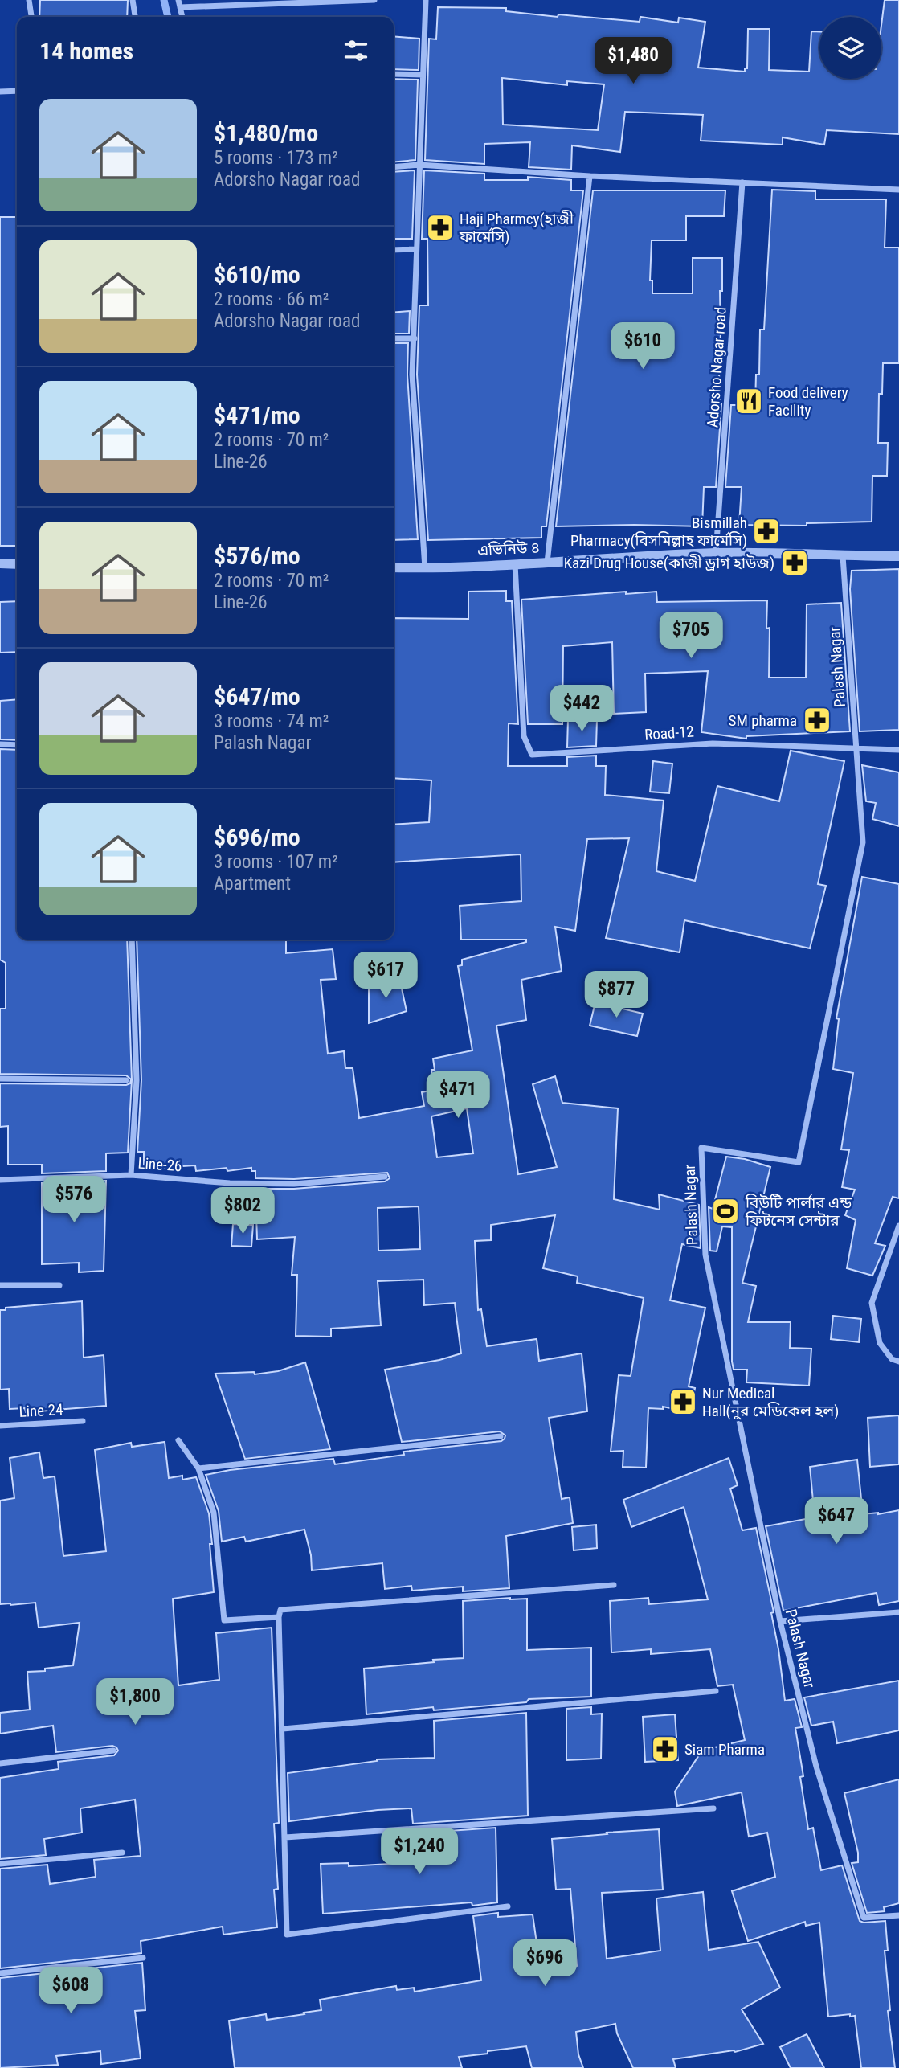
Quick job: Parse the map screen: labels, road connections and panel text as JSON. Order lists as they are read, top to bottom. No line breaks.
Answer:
{"streets":{"street":["Adorsho Nagar road","এভিনিউ ৪","Palash Nagar","Road-12","Line-26","Line-24"]},"crossings":[["Adorsho Nagar road","এভিনিউ ৪"],["এভিনিউ ৪","Palash Nagar"],["এভিনিউ ৪","Road-12"],["Palash Nagar","Road-12"]],"places":{"pharmacy":["Haji Pharmcy(হাজী ফার্মেসি)","Bismillah Pharmacy(বিসমিল্লাহ ফার্মেসি)","Kazi Drug House(কাজী ড্রাগ হাউজ)","SM pharma","Nur Medical Hall(নুর মেডিকেল হল)","Siam Pharma"],"restaurant":["Food delivery Facility"],"sports":["বিউটি পার্লার এন্ড ফিটনেস সেন্টার"]},"page":{"heading":"14 homes","price":["$1,480","$610","$705","$442","$617","$877","$471","$576","$802","$647","$1,800","$1,240","$696","$608"],"list":[{"name":"$1,480/mo","note":"5 rooms · 173 m² · Adorsho Nagar road"},{"name":"$610/mo","note":"2 rooms · 66 m² · Adorsho Nagar road"},{"name":"$471/mo","note":"2 rooms · 70 m² · Line-26"},{"name":"$576/mo","note":"2 rooms · 70 m² · Line-26"},{"name":"$647/mo","note":"3 rooms · 74 m² · Palash Nagar"},{"name":"$696/mo","note":"3 rooms · 107 m² · Apartment"}]}}
